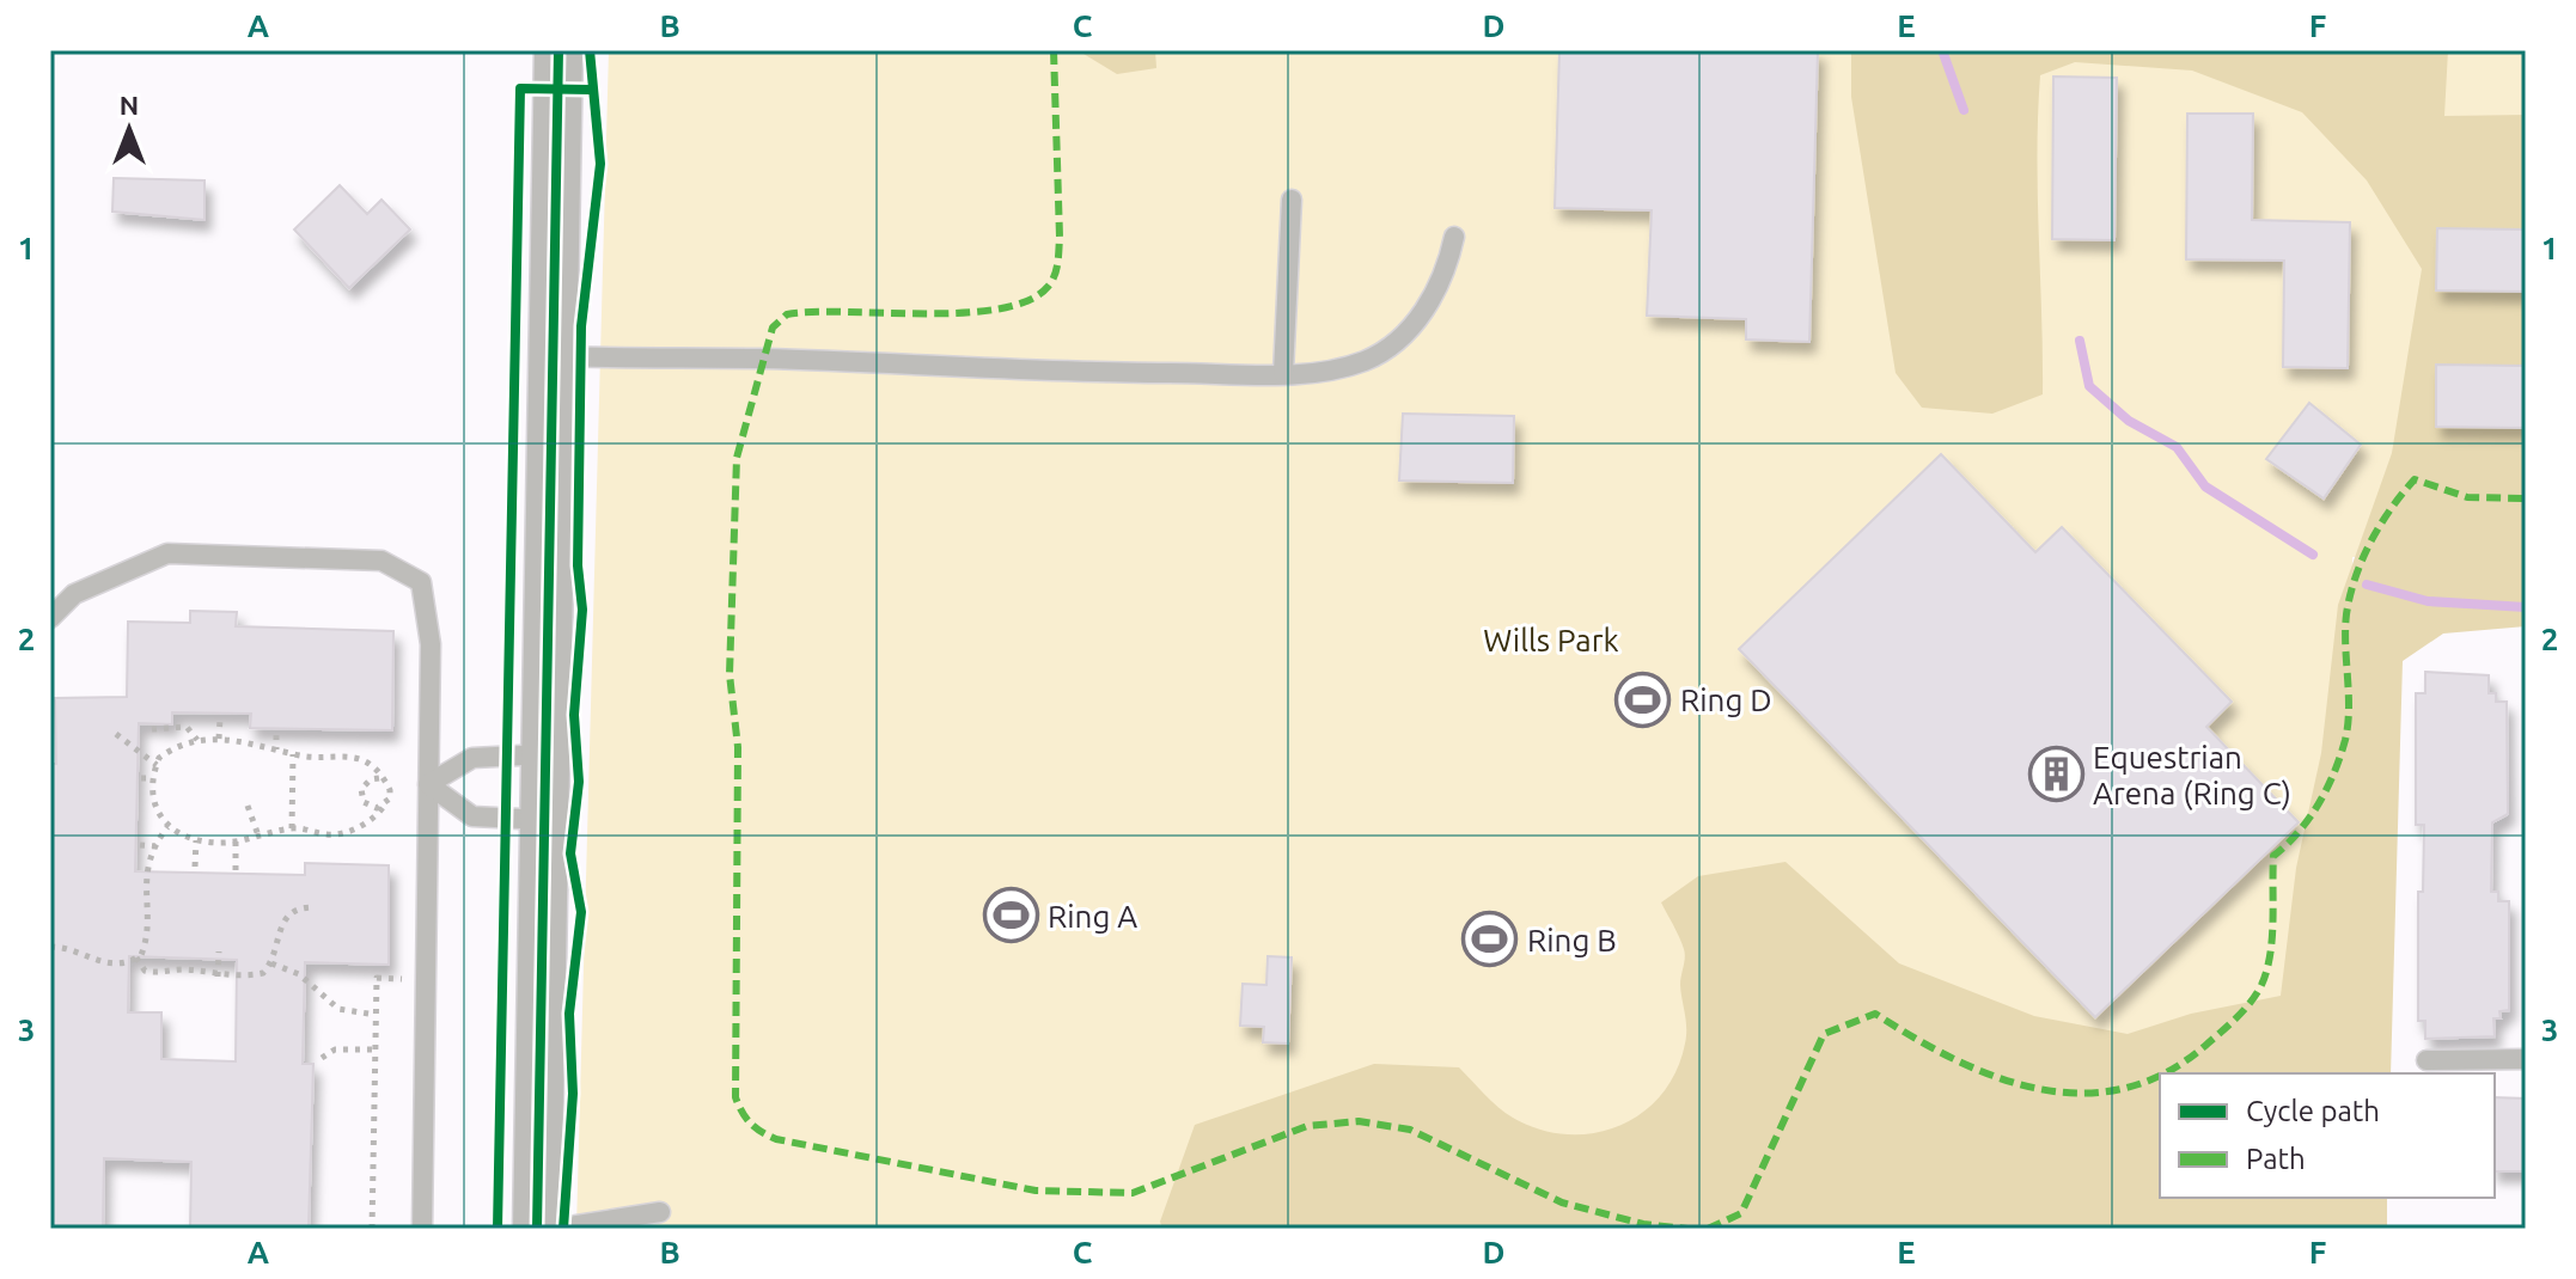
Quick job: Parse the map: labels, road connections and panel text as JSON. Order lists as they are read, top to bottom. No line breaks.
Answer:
{"parks":["Wills Park"],"places":{"sports":["Ring D","Ring A","Ring B"],"building":["Equestrian Arena (Ring C)"]},"legend":["Cycle path","Path"],"north":"top","grid":{"columns":["A","B","C","D","E","F"],"rows":["1","2","3"]}}
